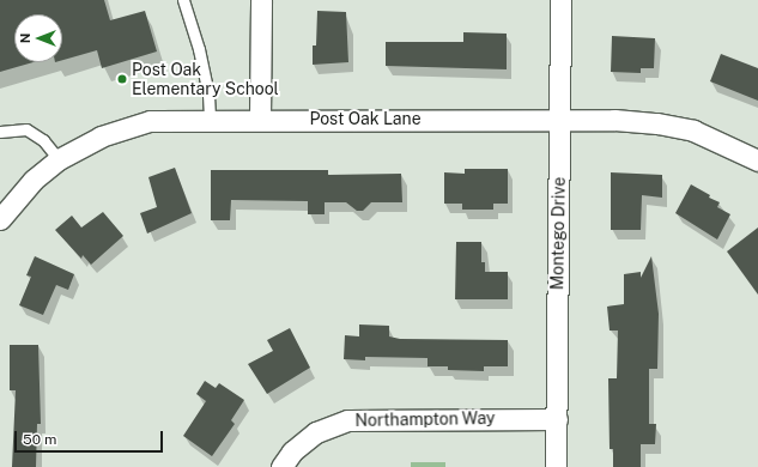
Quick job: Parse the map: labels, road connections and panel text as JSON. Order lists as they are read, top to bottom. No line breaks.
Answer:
{"streets":{"street":["Post Oak Lane","Montego Drive","Northampton Way"]},"crossings":[["Post Oak Lane","Montego Drive"],["Montego Drive","Northampton Way"]],"places":["Post Oak Elementary School"],"scale_bar":"50 m","north":"left"}
